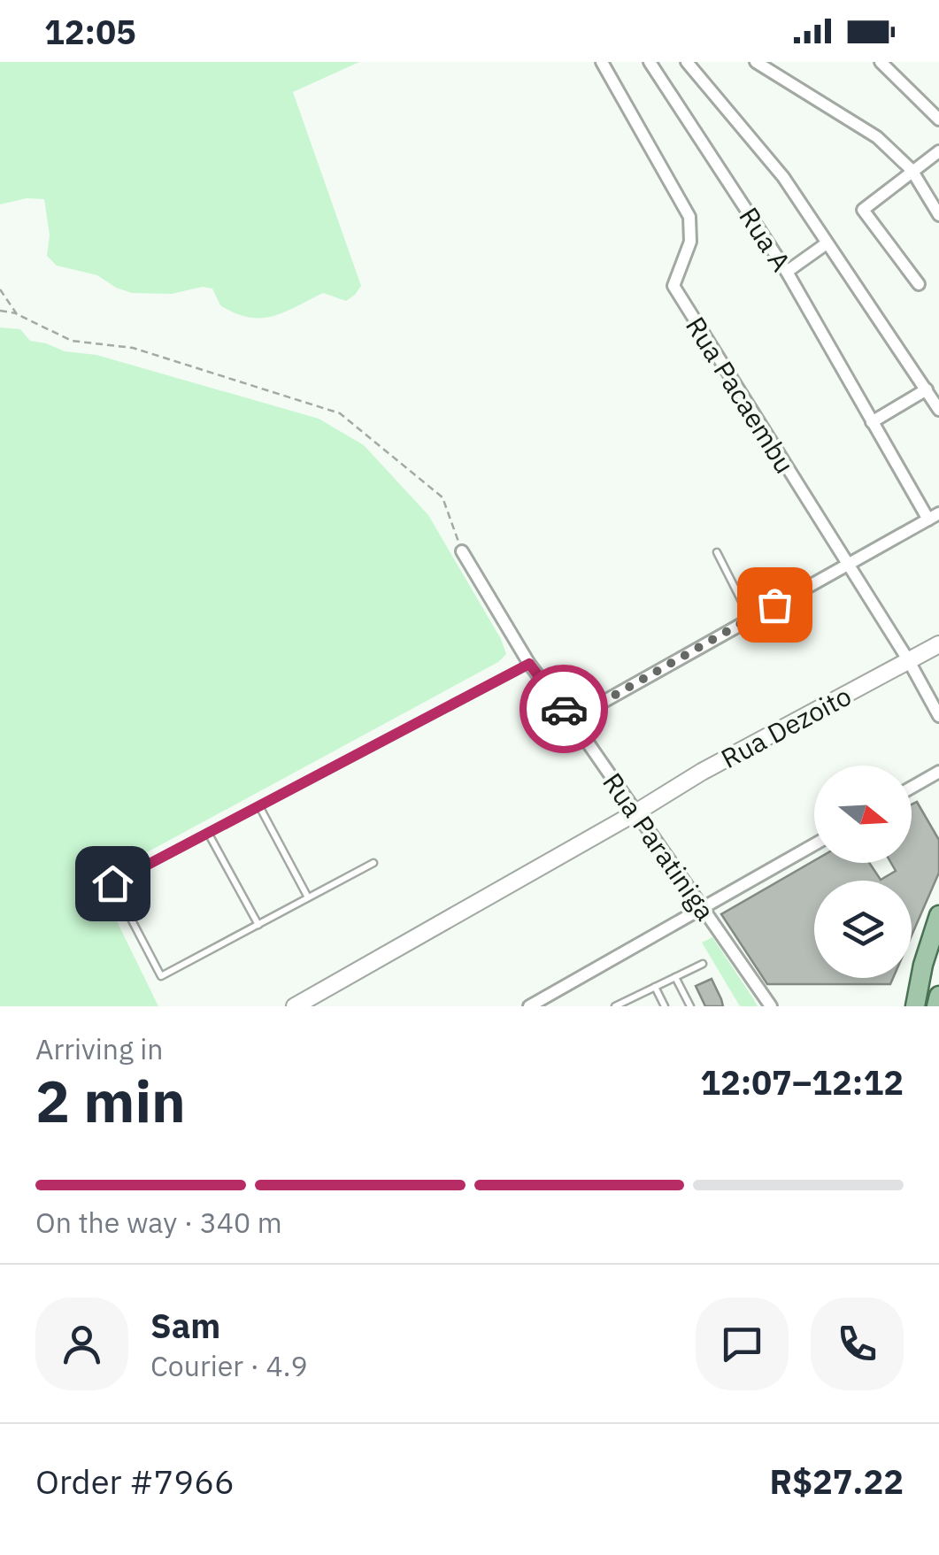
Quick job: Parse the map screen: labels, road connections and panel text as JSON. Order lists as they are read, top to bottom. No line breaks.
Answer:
{"streets":{"street":["Rua A","Rua Pacaembu","Rua Dezoito","Rua Paratiniga"]},"crossings":[["Rua Pacaembu","Rua Dezoito"],["Rua Dezoito","Rua Paratiniga"]],"north":"right","page":{"status":"12:05","heading":["2 min","Arriving in","12:07–12:12"],"panel":["Sam","Courier · 4.9","Order #7966","R$27.22"],"bar":"On the way · 340 m"}}
